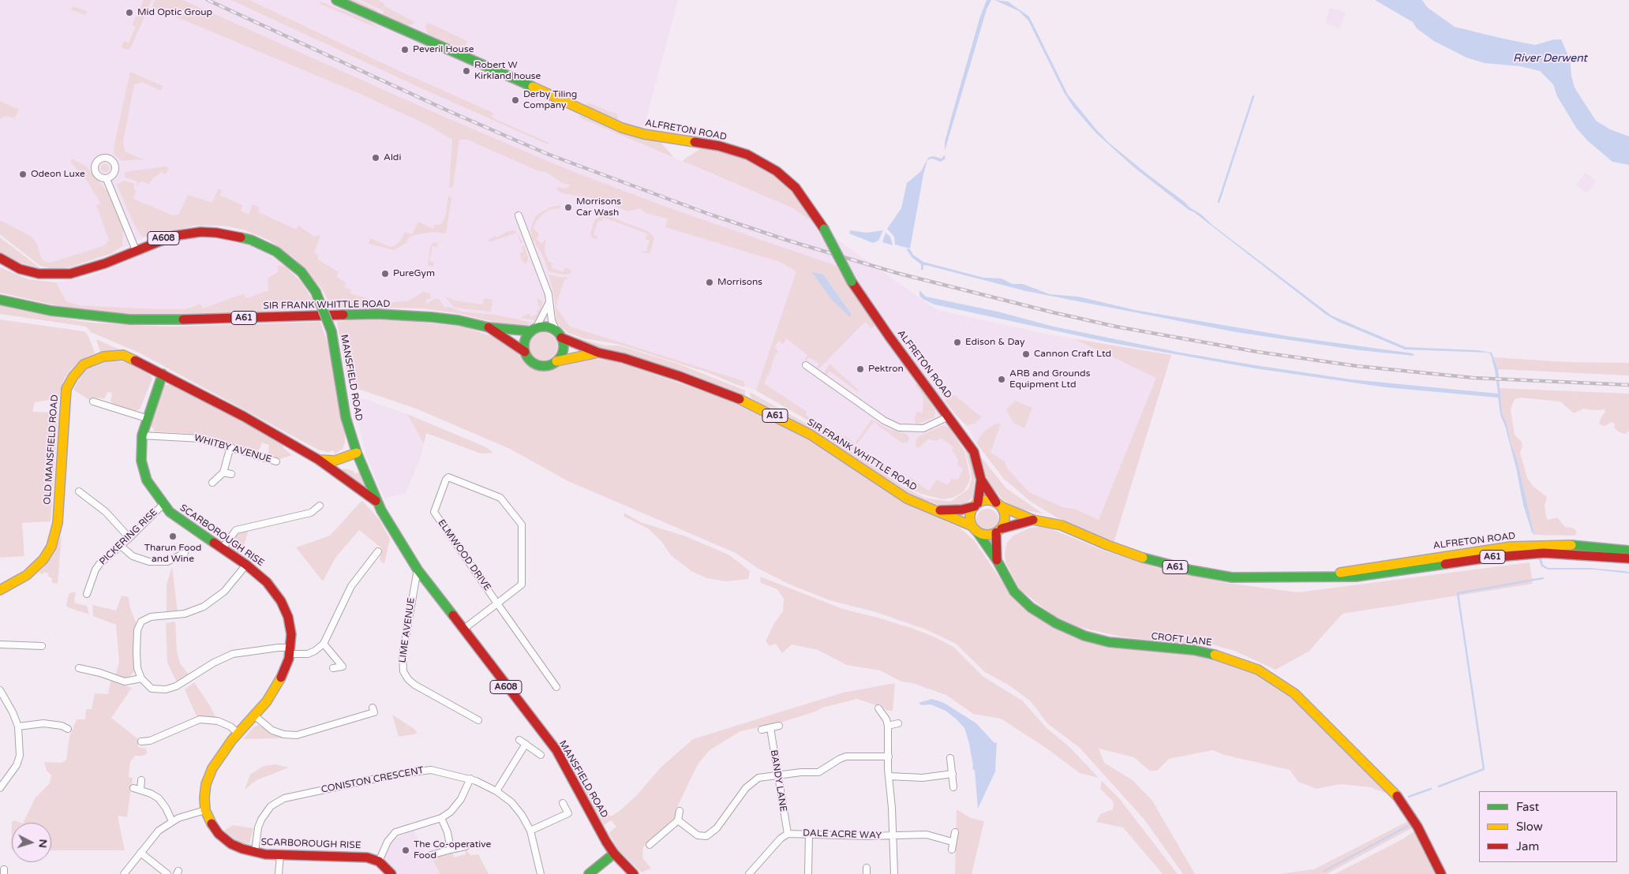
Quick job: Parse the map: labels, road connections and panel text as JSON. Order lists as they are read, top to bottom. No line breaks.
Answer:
{"streets":{"main road":["ALFRETON ROAD","A608","SIR FRANK WHITTLE ROAD","A61","MANSFIELD ROAD","OLD MANSFIELD ROAD","SCARBOROUGH RISE","CROFT LANE"],"street":["WHITBY AVENUE","PICKERING RISE","ELMWOOD DRIVE","LIME AVENUE","CONISTON CRESCENT","BANDY LANE","DALE ACRE WAY"]},"crossings":[["ALFRETON ROAD","SIR FRANK WHITTLE ROAD"],["ALFRETON ROAD","CROFT LANE"],["SIR FRANK WHITTLE ROAD","CROFT LANE"],["MANSFIELD ROAD","OLD MANSFIELD ROAD"],["MANSFIELD ROAD","ELMWOOD DRIVE"],["MANSFIELD ROAD","LIME AVENUE"],["WHITBY AVENUE","SCARBOROUGH RISE"],["OLD MANSFIELD ROAD","SCARBOROUGH RISE"],["SCARBOROUGH RISE","PICKERING RISE"],["SCARBOROUGH RISE","CONISTON CRESCENT"],["BANDY LANE","DALE ACRE WAY"]],"water":["River Derwent"],"places":["Mid Optic Group","Peveril House","Robert W Kirkland house","Derby Tiling Company","Aldi","Odeon Luxe","Morrisons Car Wash","PureGym","Morrisons","Edison & Day","Cannon Craft Ltd","Pektron","ARB and Grounds Equipment Ltd","Tharun Food and Wine","The Co-operative Food"],"legend":["Fast","Slow","Jam"],"north":"right"}
